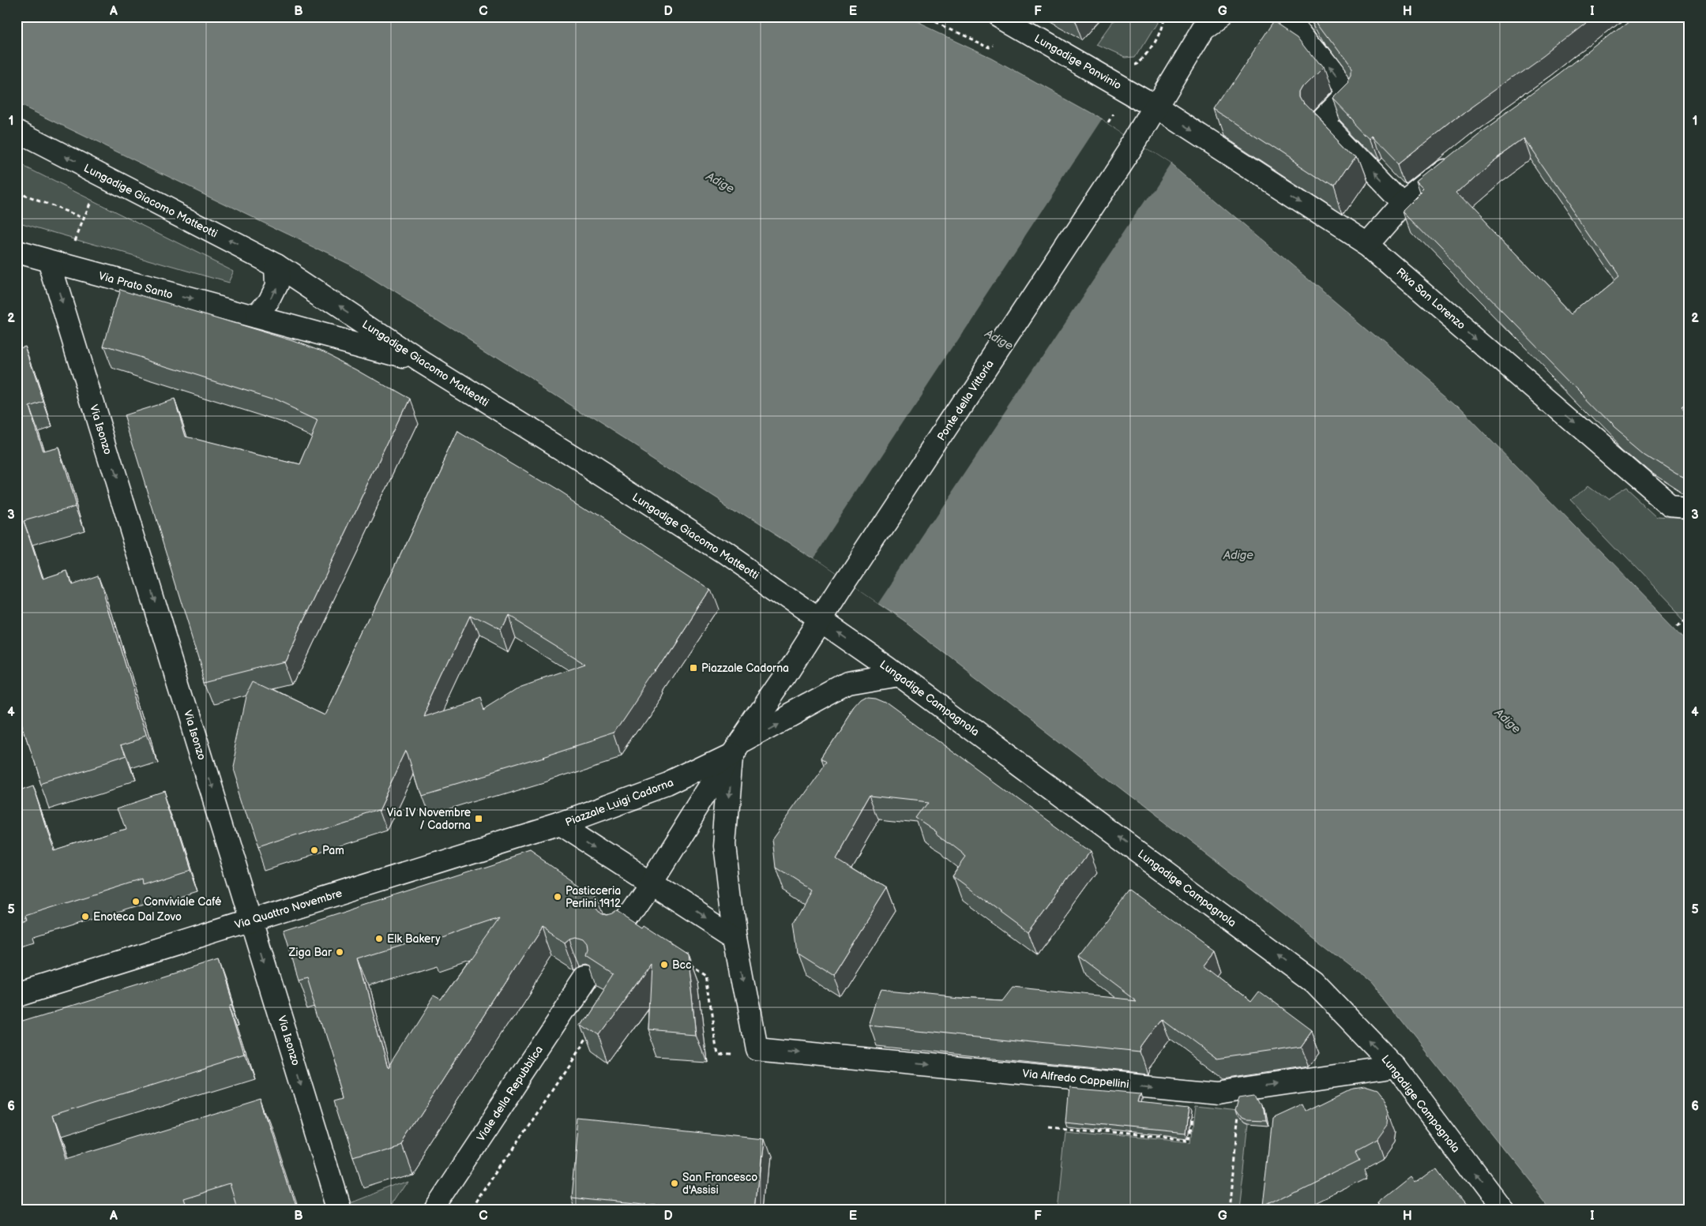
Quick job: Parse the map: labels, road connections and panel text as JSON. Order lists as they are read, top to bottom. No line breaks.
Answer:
{"streets":{"street":["Lungadige Panvinio","Lungadige Giacomo Matteotti","Via Prato Santo","Riva San Lorenzo","Ponte della Vittoria","Via Isonzo","Lungadige Campagnola","Piazzale Luigi Cadorna","Via Quattro Novembre","Via Alfredo Cappellini","Viale della Repubblica"]},"crossings":[["Lungadige Panvinio","Riva San Lorenzo"],["Lungadige Panvinio","Ponte della Vittoria"],["Lungadige Giacomo Matteotti","Via Prato Santo"],["Lungadige Giacomo Matteotti","Ponte della Vittoria"],["Lungadige Giacomo Matteotti","Lungadige Campagnola"],["Lungadige Giacomo Matteotti","Piazzale Luigi Cadorna"],["Via Prato Santo","Via Isonzo"],["Riva San Lorenzo","Ponte della Vittoria"],["Ponte della Vittoria","Lungadige Campagnola"],["Ponte della Vittoria","Piazzale Luigi Cadorna"],["Via Isonzo","Via Quattro Novembre"],["Lungadige Campagnola","Piazzale Luigi Cadorna"],["Lungadige Campagnola","Via Alfredo Cappellini"],["Piazzale Luigi Cadorna","Via Quattro Novembre"],["Piazzale Luigi Cadorna","Via Alfredo Cappellini"]],"one_way":["Lungadige Giacomo Matteotti","Via Prato Santo","Riva San Lorenzo","Via Isonzo","Lungadige Campagnola","Via Alfredo Cappellini"],"water":["Adige"],"places":{"transit":["Piazzale Cadorna","Via IV Novembre / Cadorna"],"other":["Pam","Pasticceria Perlini 1912","Conviviale Café","Enoteca Dal Zovo","Elk Bakery","Ziga Bar","Bcc","San Francesco d'Assisi"]},"grid":{"columns":["A","B","C","D","E","F","G","H","I"],"rows":["1","2","3","4","5","6"]}}
